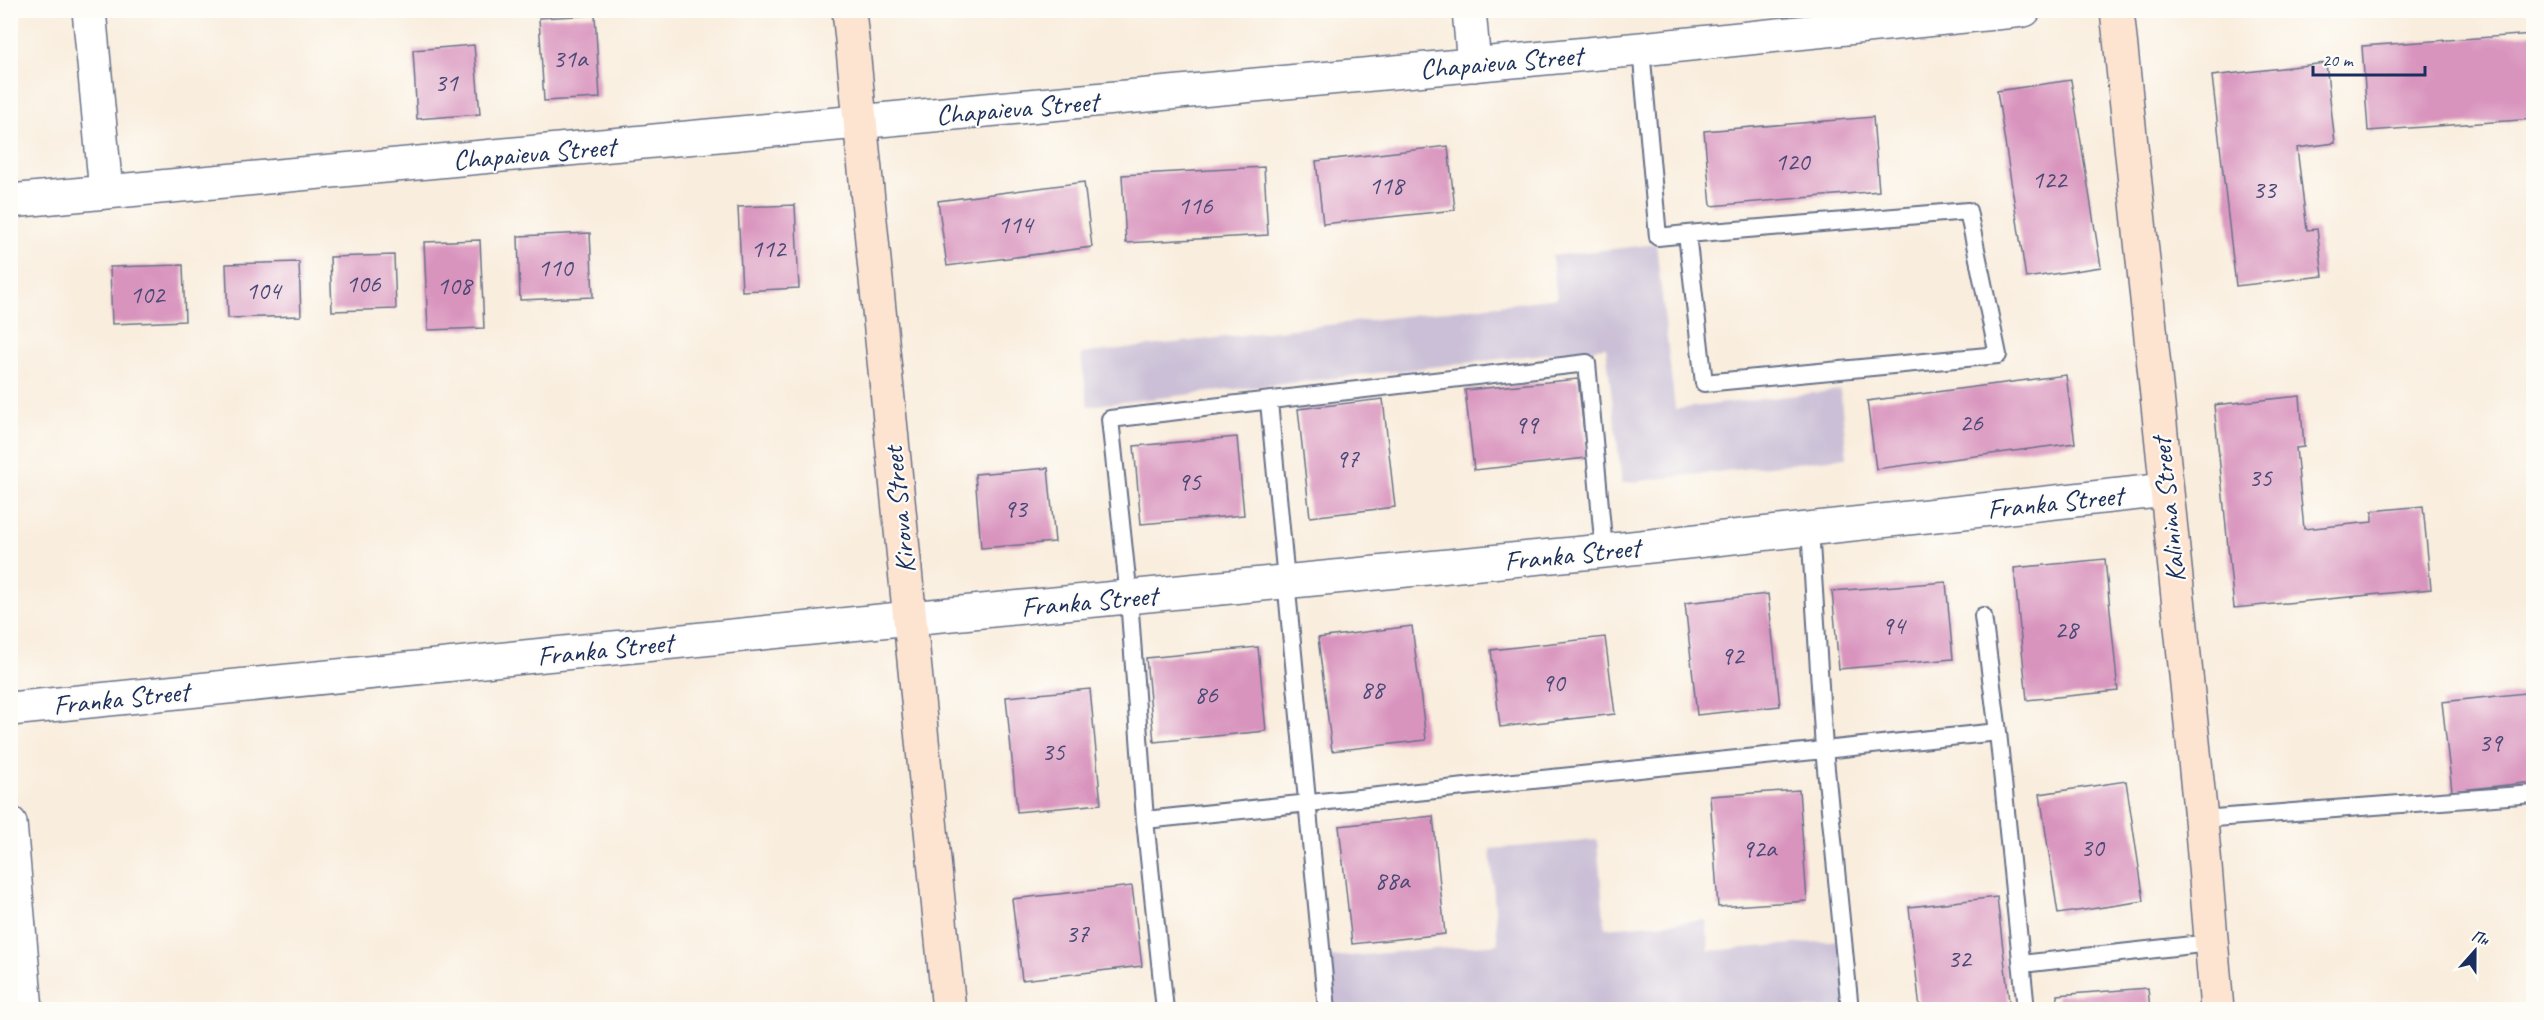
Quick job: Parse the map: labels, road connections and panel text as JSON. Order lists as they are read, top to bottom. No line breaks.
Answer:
{"streets":{"street":["Chapaieva Street","Franka Street","Kirova Street","Kalinina Street"]},"crossings":[["Chapaieva Street","Kirova Street"],["Franka Street","Kirova Street"],["Franka Street","Kalinina Street"]],"house_numbers":["31а","31","120","122","118","33","116","114","112","110","106","108","104","102","26","99","97","35","95","93","94","28","92","90","88","86","39","35","30","92а","88а","37","32"],"scale_bar":"20 m","north":"top"}
